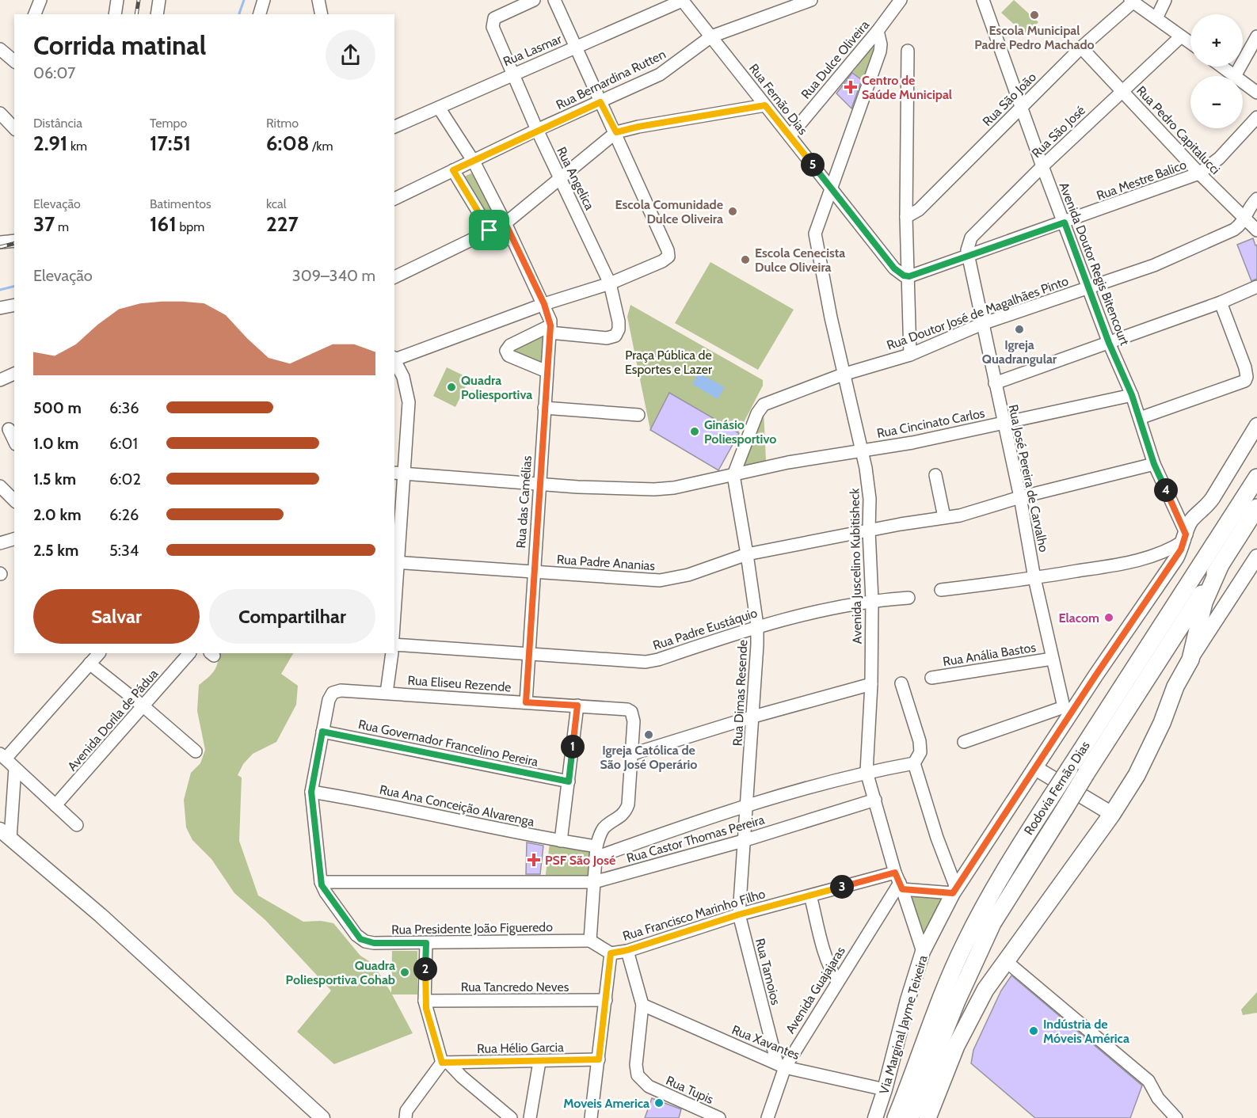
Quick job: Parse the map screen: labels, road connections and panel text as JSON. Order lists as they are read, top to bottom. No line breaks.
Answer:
{"streets":{"highway":["Rodovia Fernão Dias"],"main road":["Via Marginal Jayme Teixeira"],"street":["Rua Lasmar","Rua Dulce Oliveira","Rua Bernardina Rutten","Rua Fernão Dias","Rua São João","Rua Pedro Capitalucci","Rua São José","Rua Angelica","Rua Mestre Balico","Avenida Doutor Regis Bitencourt","Rua Doutor José de Magalhães Pinto","Rua Cincinato Carlos","Rua José Pereira de Carvalho","Rua das Camélias","Rua Padre Ananias","Avenida Juscelino Kubitisheck","Rua Padre Eustáquio","Rua Anália Bastos","Rua Eliseu Rezende","Rua Dimas Resende","Avenida Dorila de Pádua","Rua Governador Francelino Pereira","Rua Ana Conceição Alvarenga","Rua Castor Thomas Pereira","Rua Francisco Marinho Filho","Rua Presidente João Figueredo","Rua Tamoios","Rua Tancredo Neves","Avenida Guajajaras","Rua Xavantes","Rua Hélio Garcia","Rua Tupis"]},"crossings":[["Rua Lasmar","Rua Fernão Dias"],["Rua Lasmar","Rua Angelica"],["Rua Lasmar","Rua das Camélias"],["Rua Dulce Oliveira","Rua Fernão Dias"],["Rua Dulce Oliveira","Avenida Juscelino Kubitisheck"],["Rua Bernardina Rutten","Rua Fernão Dias"],["Rua Bernardina Rutten","Rua Angelica"],["Rua Bernardina Rutten","Rua das Camélias"],["Rua Fernão Dias","Rua Mestre Balico"],["Rua Fernão Dias","Avenida Juscelino Kubitisheck"],["Rua São João","Rua Pedro Capitalucci"],["Rua São João","Avenida Doutor Regis Bitencourt"],["Rua Pedro Capitalucci","Rua São José"],["Rua Pedro Capitalucci","Rua Mestre Balico"],["Rua Pedro Capitalucci","Rua Doutor José de Magalhães Pinto"],["Rua São José","Rua Mestre Balico"],["Rua São José","Avenida Doutor Regis Bitencourt"],["Rua São José","Rua José Pereira de Carvalho"],["Rua Angelica","Rua das Camélias"],["Rua Mestre Balico","Avenida Doutor Regis Bitencourt"],["Rua Mestre Balico","Rua José Pereira de Carvalho"],["Avenida Doutor Regis Bitencourt","Rua Doutor José de Magalhães Pinto"],["Avenida Doutor Regis Bitencourt","Rua Cincinato Carlos"],["Avenida Doutor Regis Bitencourt","Rua Padre Ananias"],["Avenida Doutor Regis Bitencourt","Via Marginal Jayme Teixeira"],["Rua Doutor José de Magalhães Pinto","Rua Cincinato Carlos"],["Rua Doutor José de Magalhães Pinto","Rua José Pereira de Carvalho"],["Rua Doutor José de Magalhães Pinto","Avenida Juscelino Kubitisheck"],["Rua Doutor José de Magalhães Pinto","Rua Dimas Resende"],["Rua Cincinato Carlos","Rua José Pereira de Carvalho"],["Rua Cincinato Carlos","Rua das Camélias"],["Rua Cincinato Carlos","Avenida Juscelino Kubitisheck"],["Rua Cincinato Carlos","Rua Dimas Resende"],["Rua José Pereira de Carvalho","Rua Padre Ananias"],["Rua José Pereira de Carvalho","Rua Anália Bastos"],["Rua das Camélias","Rua Padre Ananias"],["Rua das Camélias","Rua Padre Eustáquio"],["Rua das Camélias","Rua Eliseu Rezende"],["Rua Padre Ananias","Avenida Juscelino Kubitisheck"],["Rua Padre Ananias","Rua Dimas Resende"],["Avenida Juscelino Kubitisheck","Rua Padre Eustáquio"],["Avenida Juscelino Kubitisheck","Rua Ana Conceição Alvarenga"],["Avenida Juscelino Kubitisheck","Rua Castor Thomas Pereira"],["Avenida Juscelino Kubitisheck","Rua Francisco Marinho Filho"],["Avenida Juscelino Kubitisheck","Avenida Guajajaras"],["Avenida Juscelino Kubitisheck","Via Marginal Jayme Teixeira"],["Rua Padre Eustáquio","Rua Dimas Resende"],["Rua Eliseu Rezende","Rua Governador Francelino Pereira"],["Rua Dimas Resende","Rua Ana Conceição Alvarenga"],["Rua Dimas Resende","Rua Castor Thomas Pereira"],["Rua Dimas Resende","Rua Francisco Marinho Filho"],["Rua Dimas Resende","Rua Tamoios"],["Rua Castor Thomas Pereira","Rua Presidente João Figueredo"],["Rua Francisco Marinho Filho","Rua Tamoios"],["Rua Francisco Marinho Filho","Avenida Guajajaras"],["Rua Tamoios","Avenida Guajajaras"],["Rua Tamoios","Rua Xavantes"],["Avenida Guajajaras","Rua Xavantes"],["Via Marginal Jayme Teixeira","Rua Xavantes"],["Rua Xavantes","Rua Tupis"]],"parks":["Praça Pública de Esportes e Lazer"],"places":{"other":["Escola Municipal Padre Pedro Machado","Escola Comunidade Dulce Oliveira","Escola Cenecista Dulce Oliveira","Igreja Quadrangular","Quadra Poliesportiva","Ginásio Poliesportivo","Elacom","Igreja Católica de São José Operário","Quadra Poliesportiva Cohab","Indústria de Móveis América","Moveis America"],"health":["Centro de Saúde Municipal","PSF São José"]},"page":{"map_buttons":["+","−"],"heading":["Corrida matinal","06:07"],"stats":[["Distância","2.91 km"],["Tempo","17:51"],["Ritmo","6:08 /km"],["Elevação","37 m"],["Batimentos","161 bpm"],["kcal","227"]],"pins":["5","4","1","3","2"],"chart":["Elevação","309–340 m"],"list":[{"name":"500 m","note":"6:36"},{"name":"1.0 km","note":"6:01"},{"name":"1.5 km","note":"6:02"},{"name":"2.0 km","note":"6:26"},{"name":"2.5 km","note":"5:34"}],"buttons":["Salvar","Compartilhar"]}}
